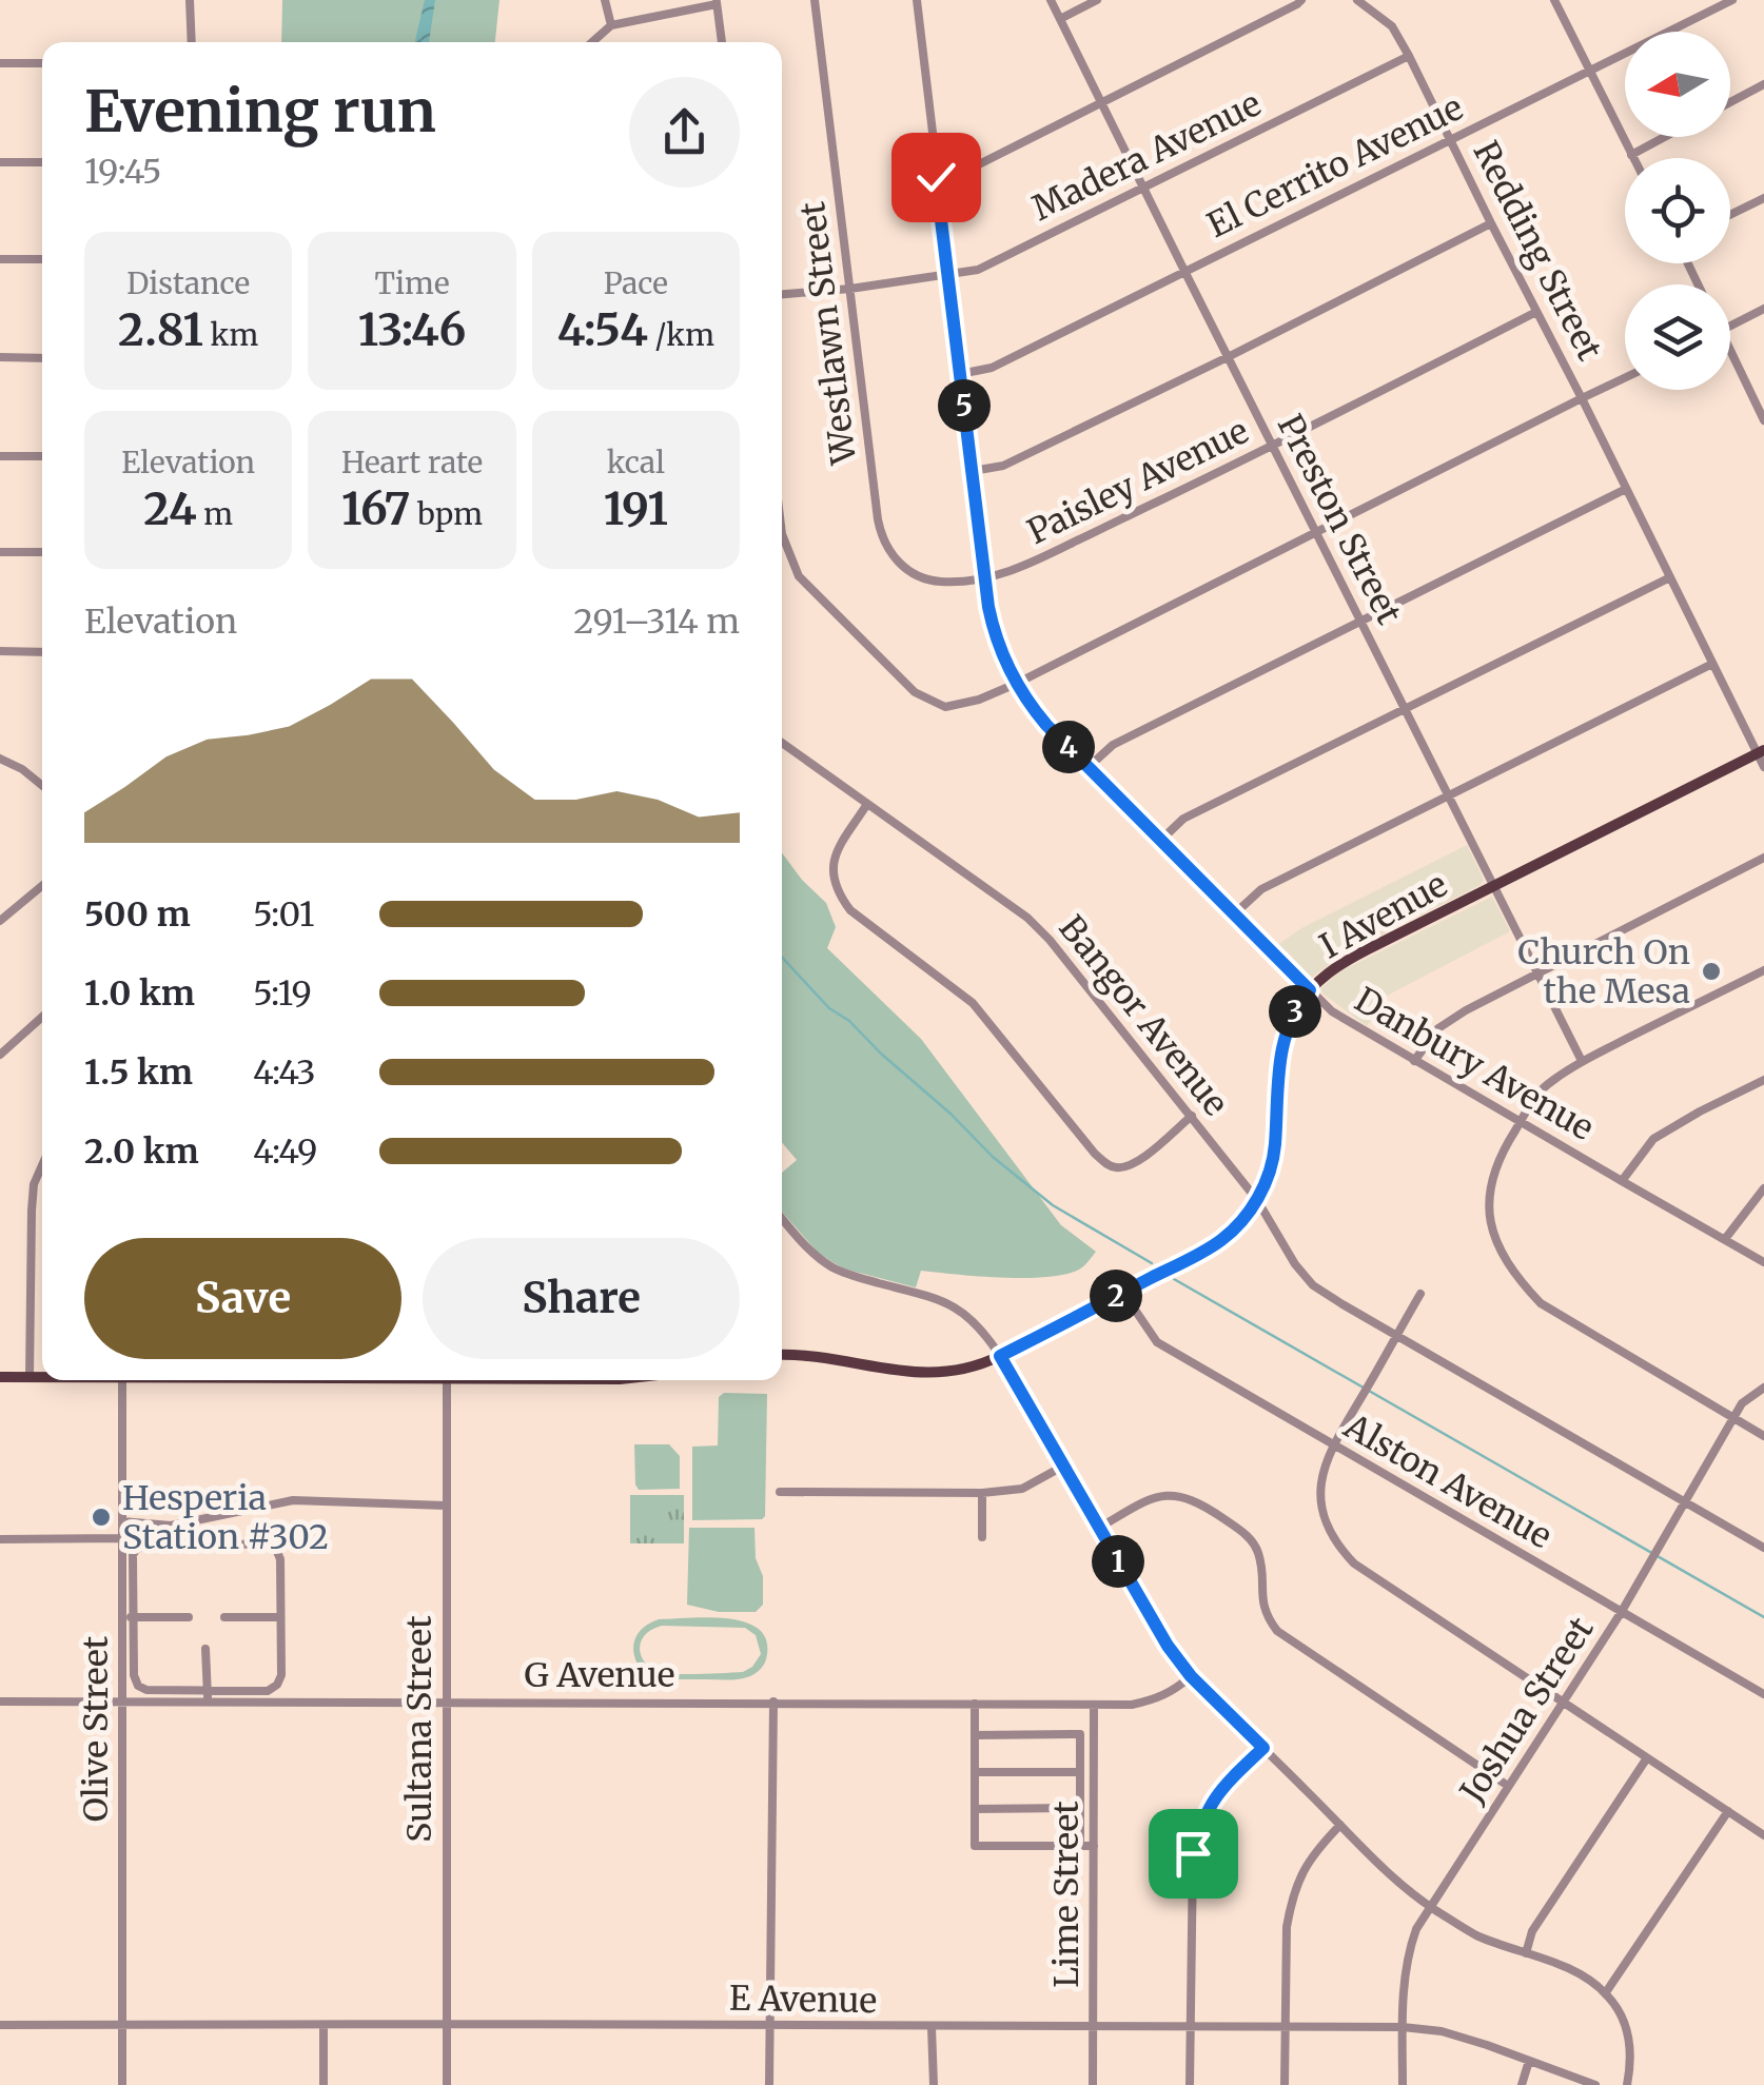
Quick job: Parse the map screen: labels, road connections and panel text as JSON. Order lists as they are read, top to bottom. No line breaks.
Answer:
{"streets":{"main road":["I Avenue"],"street":["Madera Avenue","El Cerrito Avenue","Redding Street","Westlawn Street","Paisley Avenue","Preston Street","Bangor Avenue","Danbury Avenue","Alston Avenue","G Avenue","Joshua Street","Olive Street","Sultana Street","Lime Street","E Avenue"]},"crossings":[["Madera Avenue","Redding Street"],["Madera Avenue","Westlawn Street"],["Madera Avenue","Preston Street"],["Madera Avenue","Danbury Avenue"],["El Cerrito Avenue","Redding Street"],["El Cerrito Avenue","Preston Street"],["El Cerrito Avenue","Danbury Avenue"],["Redding Street","Paisley Avenue"],["Redding Street","I Avenue"],["Westlawn Street","Paisley Avenue"],["Westlawn Street","Danbury Avenue"],["Paisley Avenue","Preston Street"],["Paisley Avenue","Danbury Avenue"],["Preston Street","I Avenue"],["I Avenue","Bangor Avenue"],["I Avenue","Danbury Avenue"],["I Avenue","Alston Avenue"],["Bangor Avenue","Joshua Street"],["Alston Avenue","Joshua Street"],["G Avenue","Olive Street"],["G Avenue","Sultana Street"],["G Avenue","Lime Street"],["Joshua Street","E Avenue"],["Olive Street","E Avenue"],["Sultana Street","E Avenue"],["Lime Street","E Avenue"]],"places":["Church On the Mesa","Hesperia Station #302"],"north":"left","page":{"heading":["Evening run","19:45"],"stats":[["Distance","2.81 km"],["Time","13:46"],["Pace","4:54 /km"],["Elevation","24 m"],["Heart rate","167 bpm"],["kcal","191"]],"pins":["5","4","3","2","1"],"chart":["Elevation","291–314 m"],"list":[{"name":"500 m","note":"5:01"},{"name":"1.0 km","note":"5:19"},{"name":"1.5 km","note":"4:43"},{"name":"2.0 km","note":"4:49"}],"buttons":["Save","Share"]}}
